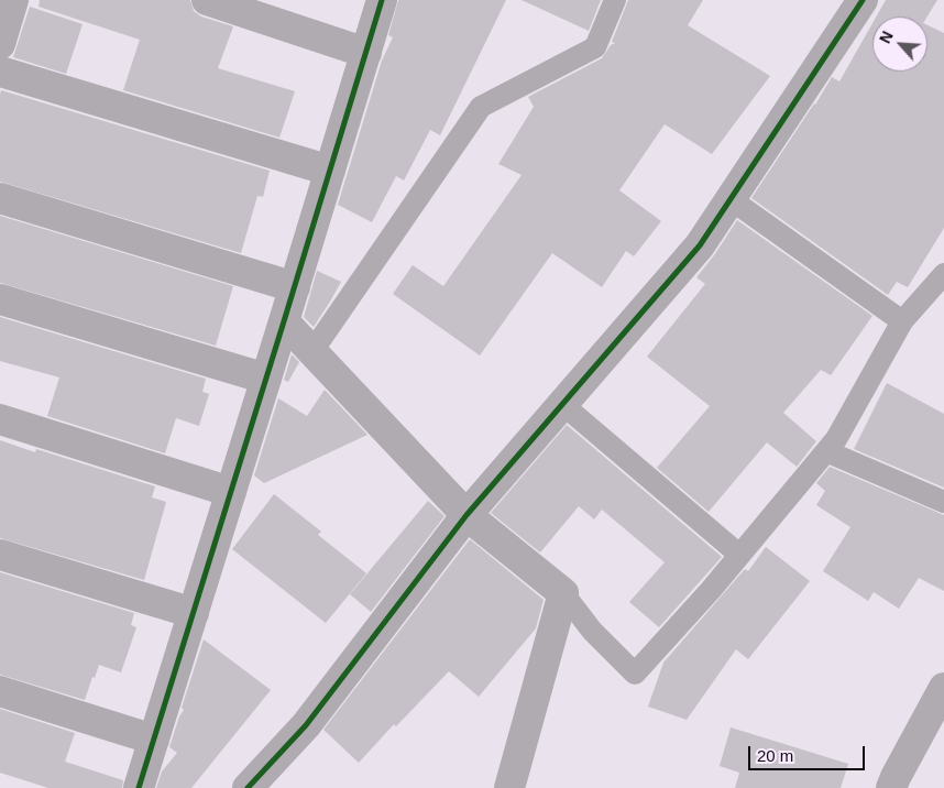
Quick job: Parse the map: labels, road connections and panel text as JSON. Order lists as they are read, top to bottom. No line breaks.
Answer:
{"scale_bar":"20 m","north":"top left"}
